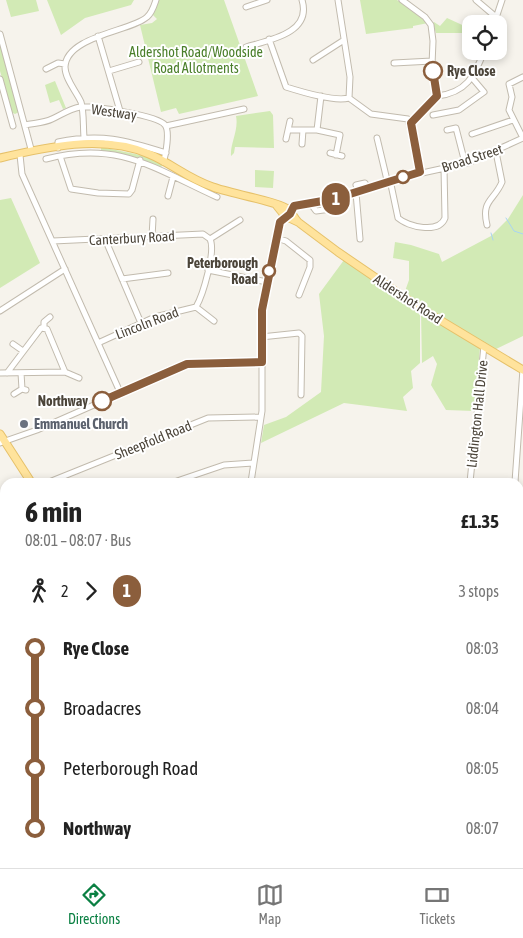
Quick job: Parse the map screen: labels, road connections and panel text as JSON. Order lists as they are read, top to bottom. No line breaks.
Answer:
{"streets":{"main road":["Aldershot Road"],"street":["Westway","Broad Street","Canterbury Road","Lincoln Road","Liddington Hall Drive","Sheepfold Road"]},"crossings":[["Aldershot Road","Liddington Hall Drive"]],"parks":["Aldershot Road/Woodside Road Allotments"],"places":["Rye Close","Peterborough Road","Northway","Emmanuel Church"],"lines":["bus line 1"],"page":{"on_map":"1","heading":["6 min","08:01 – 08:07 · Bus","£1.35"],"legs":["2","1","3 stops"],"list":[{"name":"Rye Close","value":"08:03"},{"name":"Broadacres","value":"08:04"},{"name":"Peterborough Road","value":"08:05"},{"name":"Northway","value":"08:07"}],"tabs":["Directions","Map","Tickets"]}}
